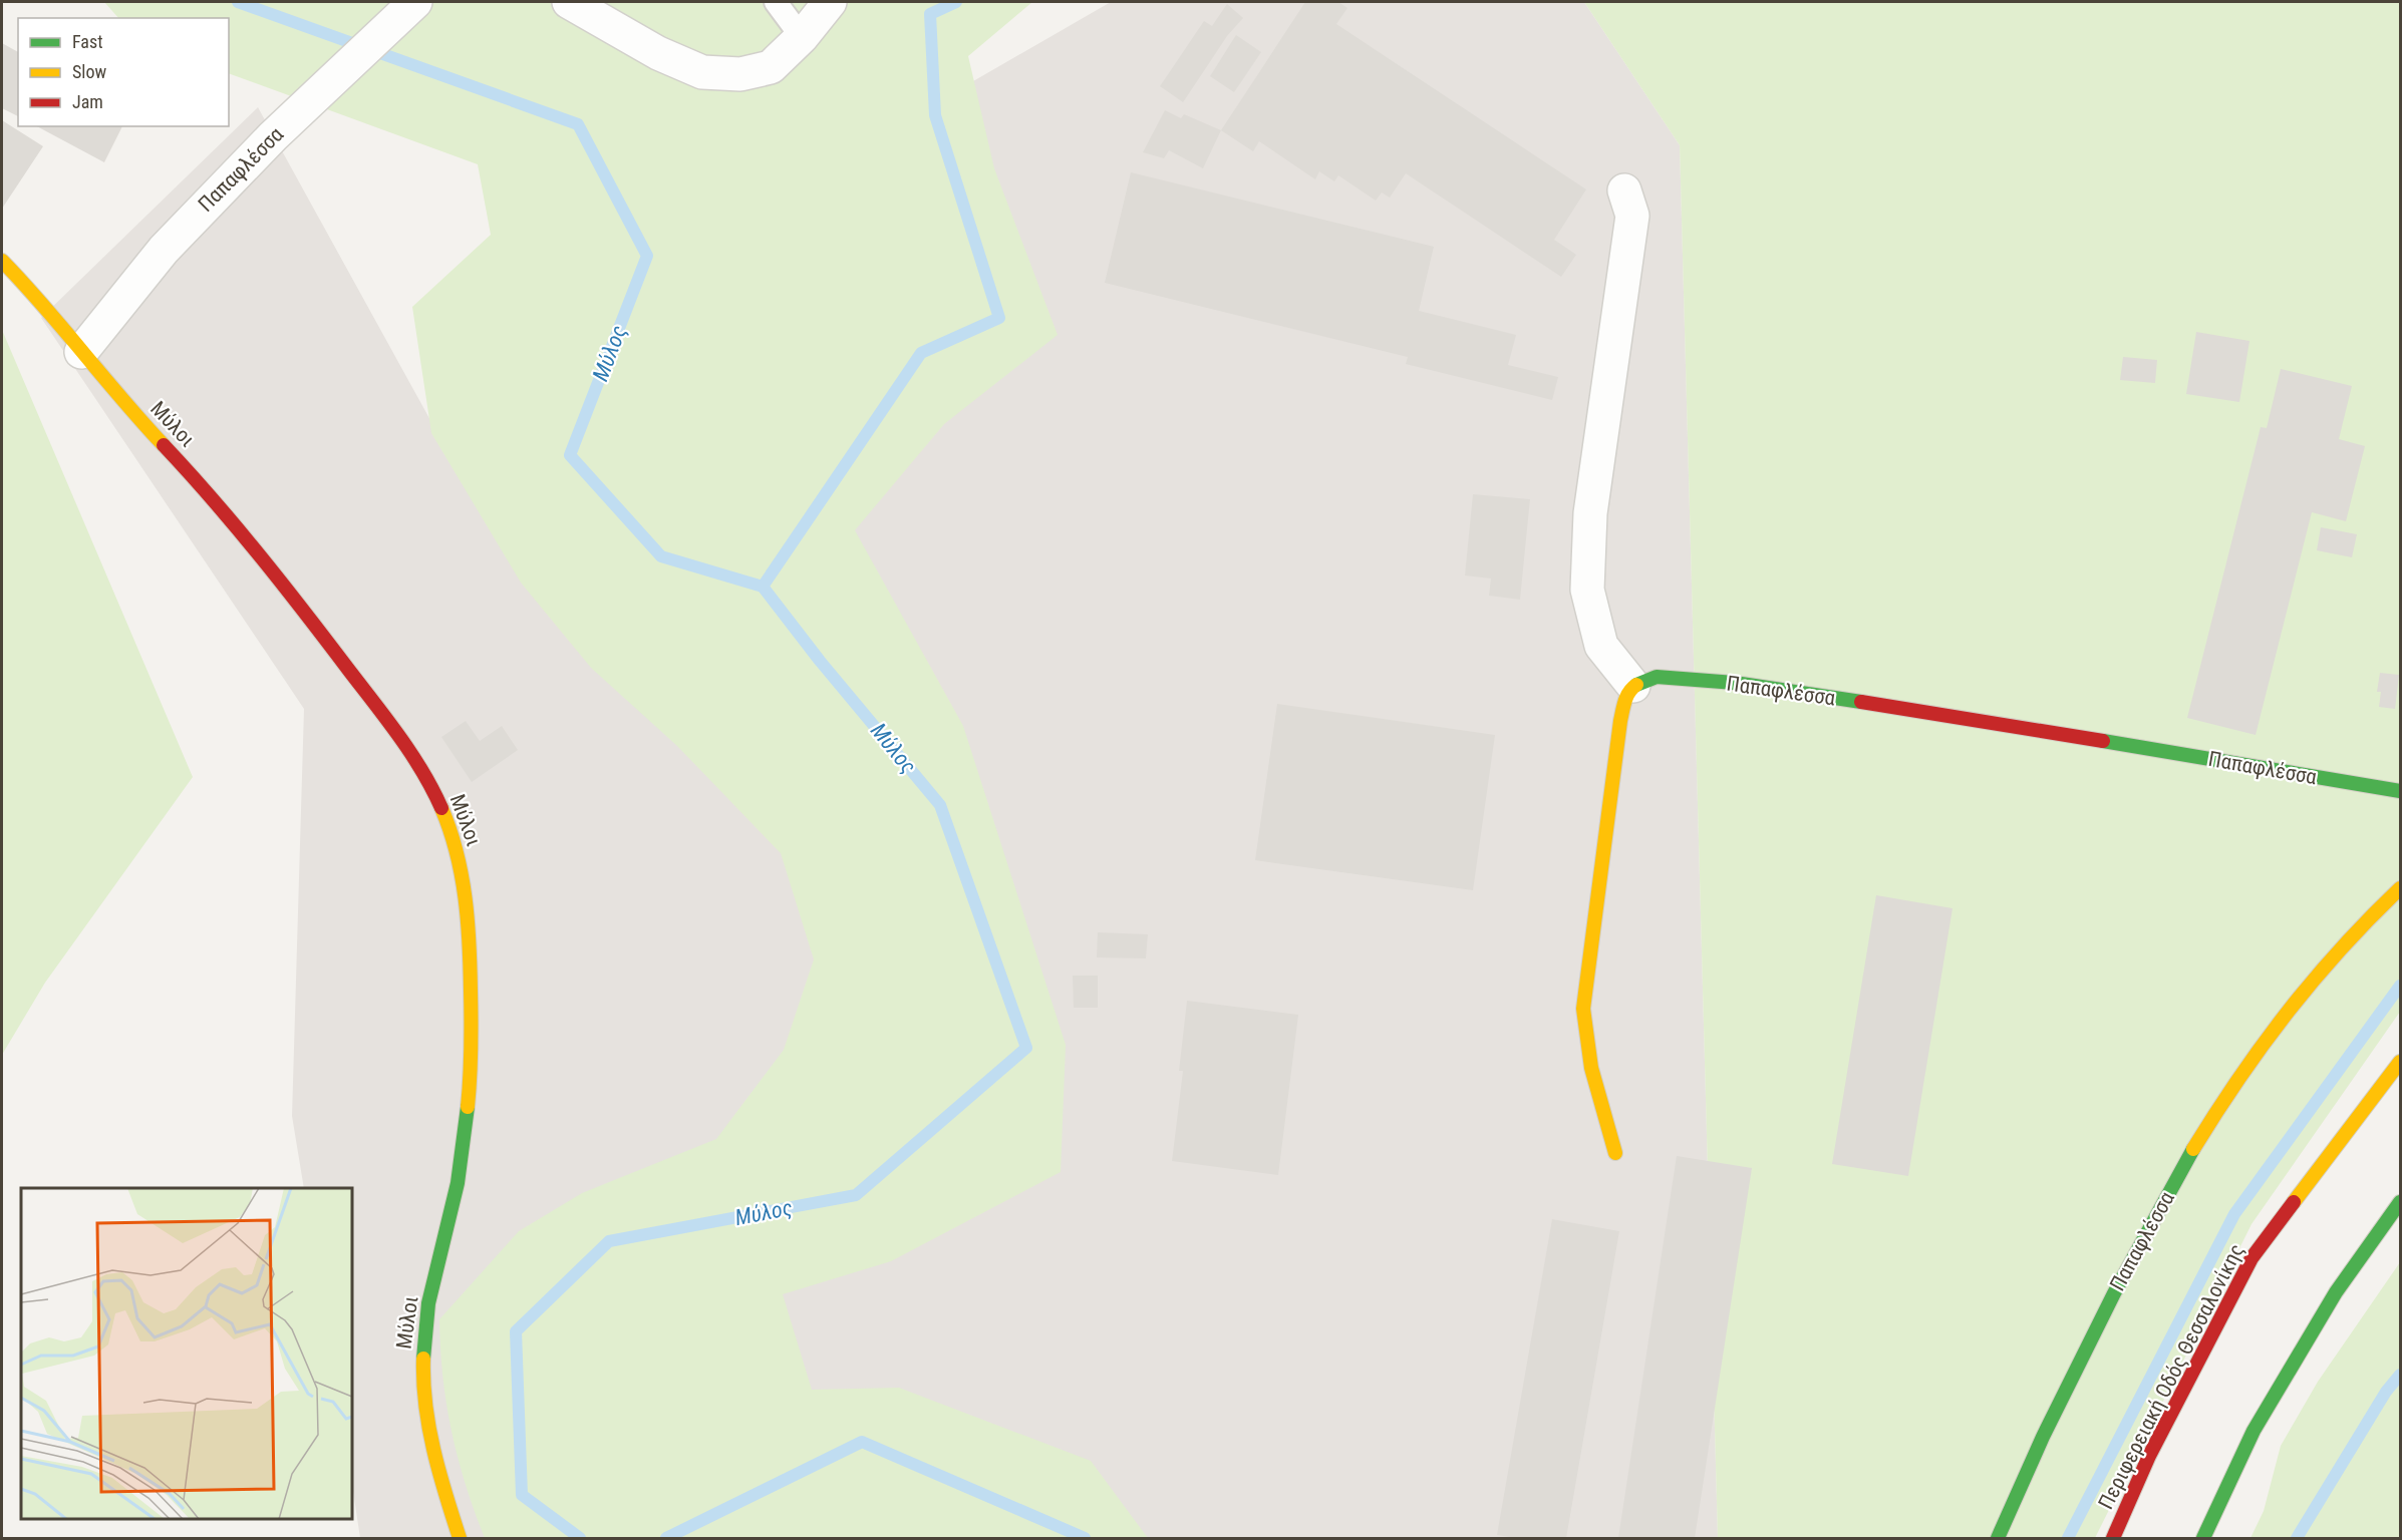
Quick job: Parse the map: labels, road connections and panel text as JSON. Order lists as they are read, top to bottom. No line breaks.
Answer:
{"streets":{"main road":["Παπαφλέσσα","Μύλοι","Περιφερειακή Οδός Θεσσαλονίκης"]},"crossings":[["Παπαφλέσσα","Μύλοι"]],"water":["Μύλος"],"legend":["Fast","Slow","Jam"]}
